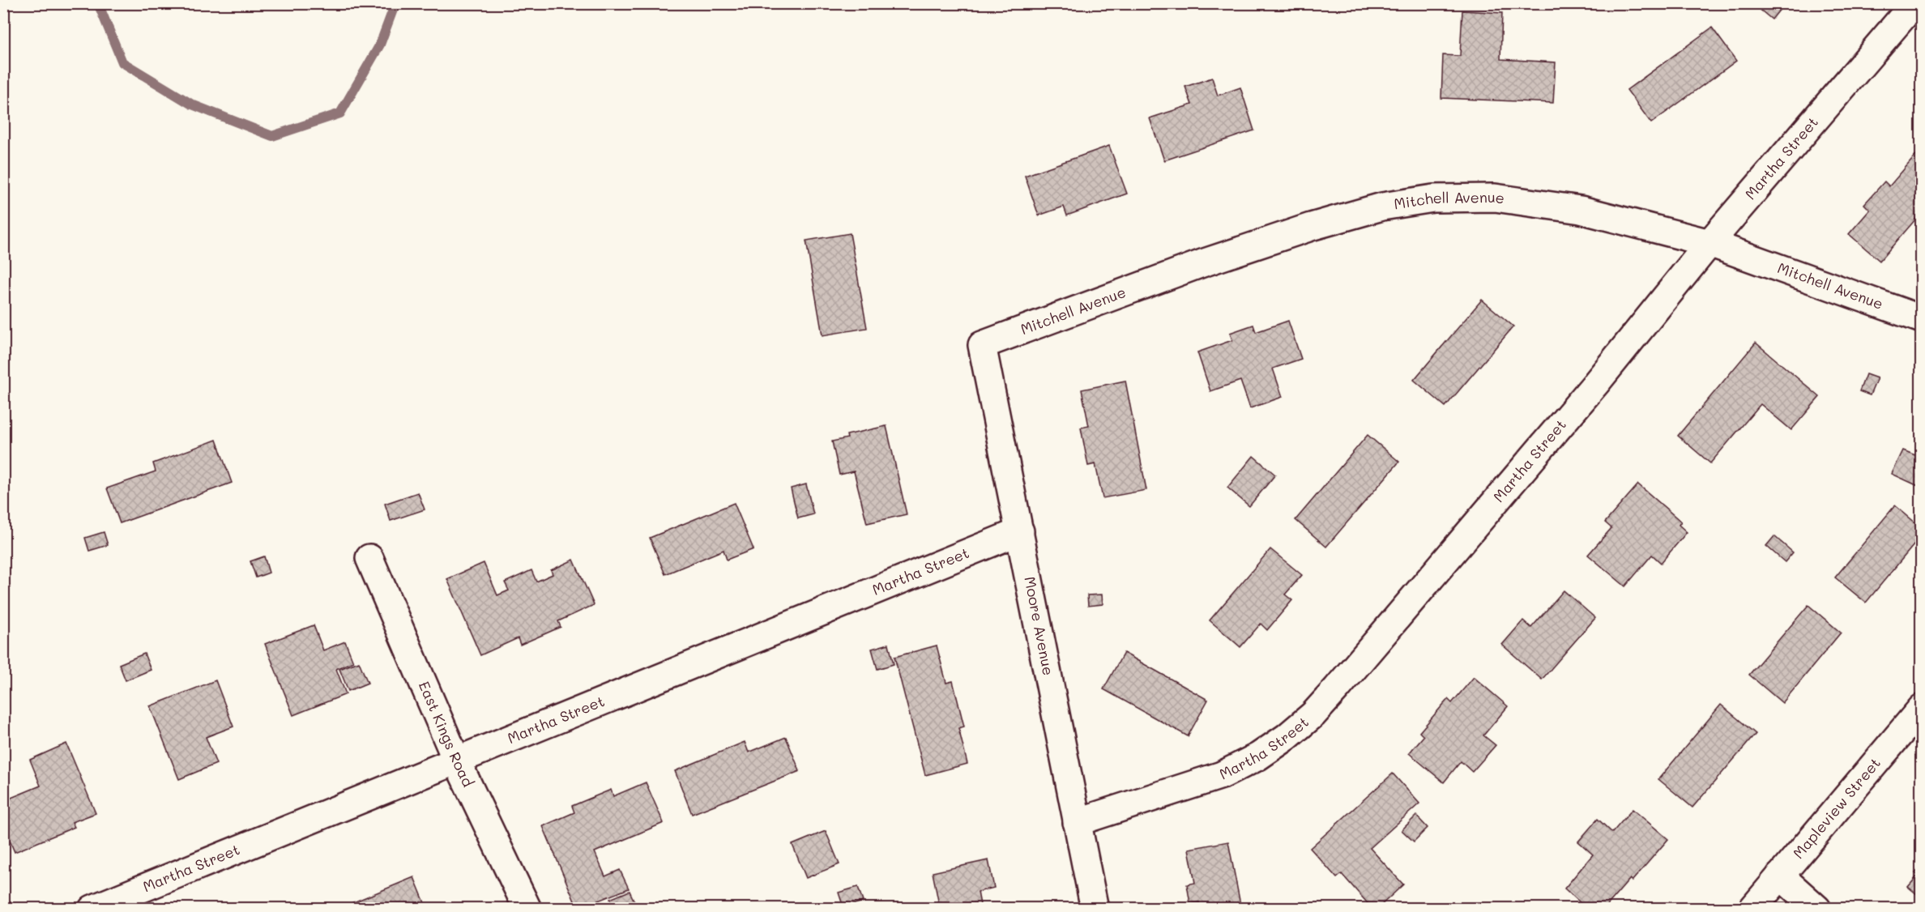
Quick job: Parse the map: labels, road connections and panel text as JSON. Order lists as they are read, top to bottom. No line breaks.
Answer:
{"streets":{"street":["Martha Street","Mitchell Avenue","Moore Avenue","East Kings Road","Mapleview Street"]},"crossings":[["Martha Street","Mitchell Avenue"],["Martha Street","Moore Avenue"],["Martha Street","East Kings Road"],["Mitchell Avenue","Moore Avenue"]]}
